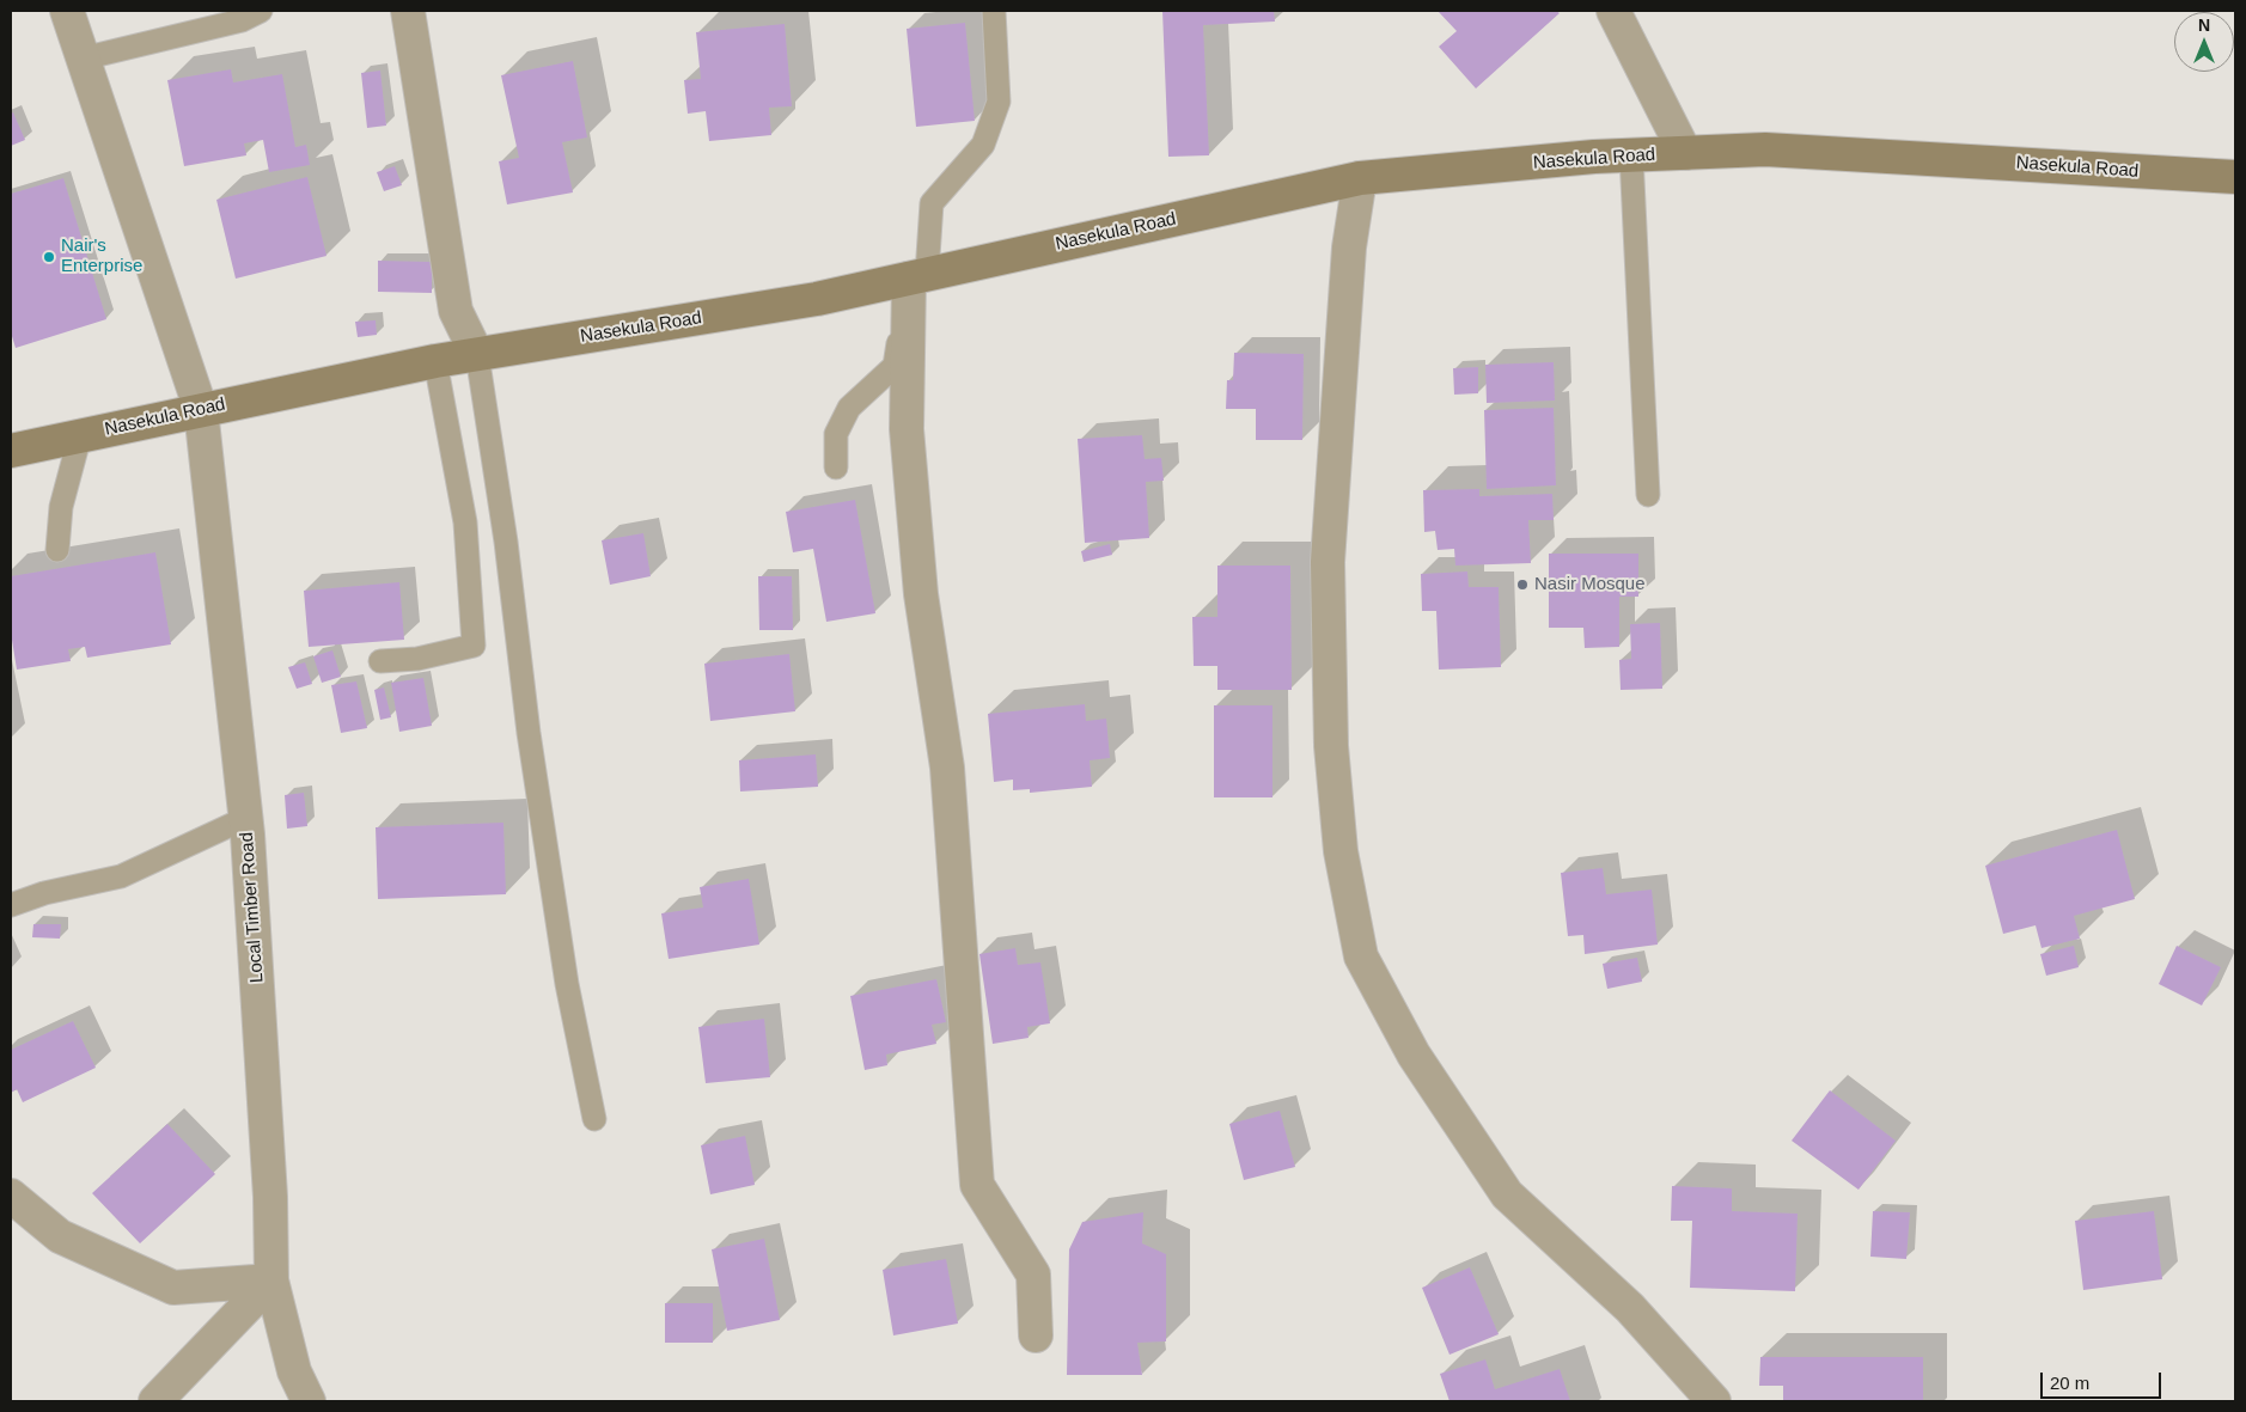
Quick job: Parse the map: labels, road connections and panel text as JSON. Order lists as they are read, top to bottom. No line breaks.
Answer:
{"streets":{"main road":["Nasekula Road"],"street":["Local Timber Road"]},"crossings":[["Nasekula Road","Local Timber Road"]],"places":["Nair's Enterprise","Nasir Mosque"],"scale_bar":"20 m","north":"top"}
